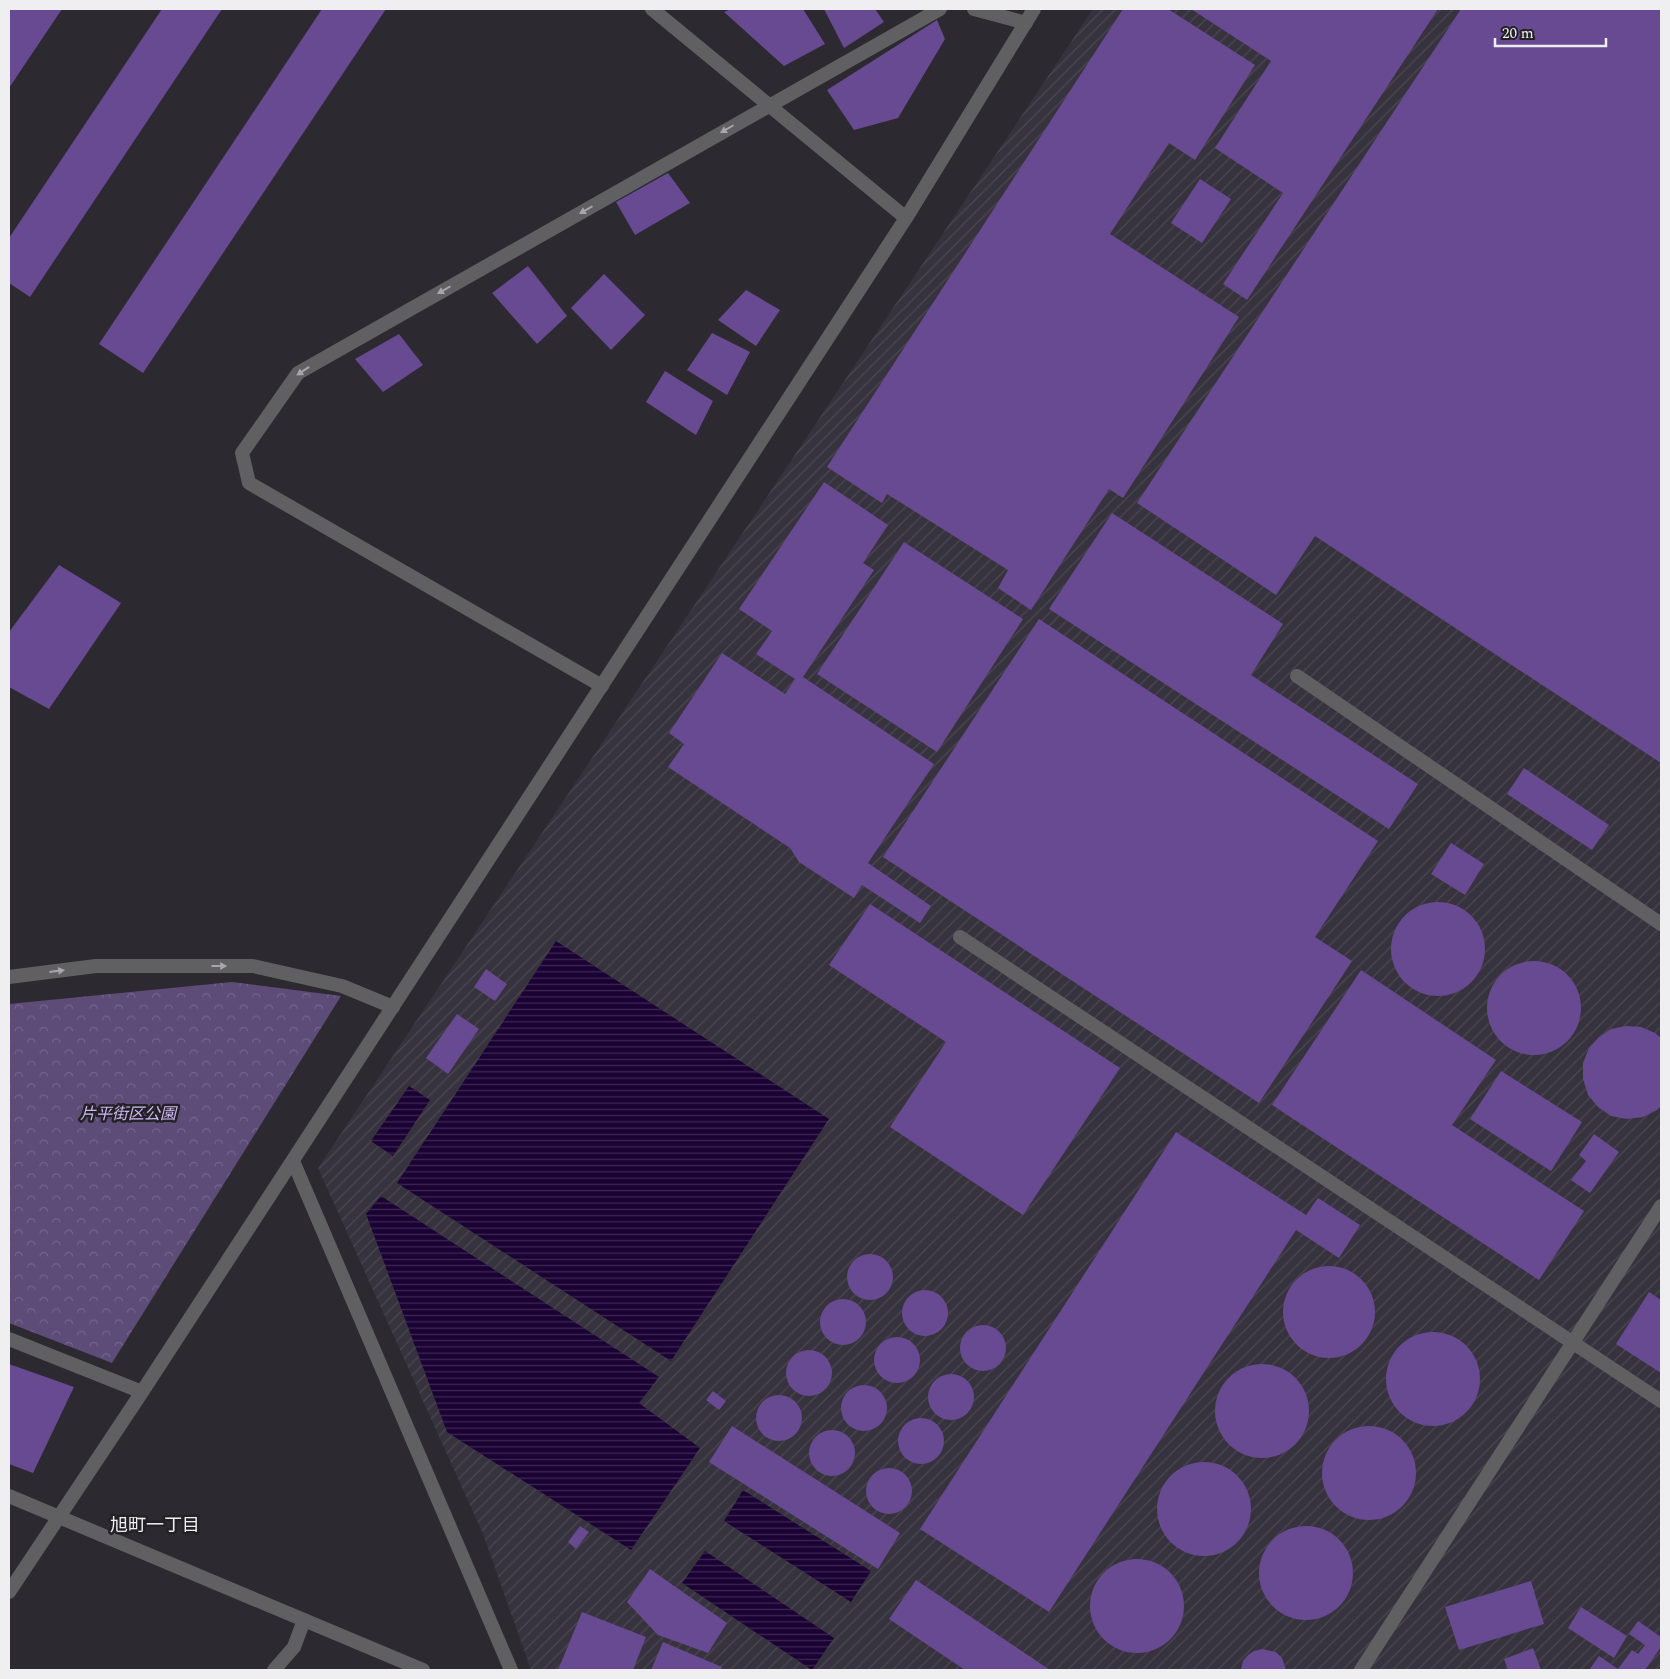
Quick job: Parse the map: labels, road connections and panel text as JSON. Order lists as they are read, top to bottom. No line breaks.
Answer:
{"districts":["旭町一丁目"],"parks":["片平街区公園"],"scale_bar":"20 m"}
